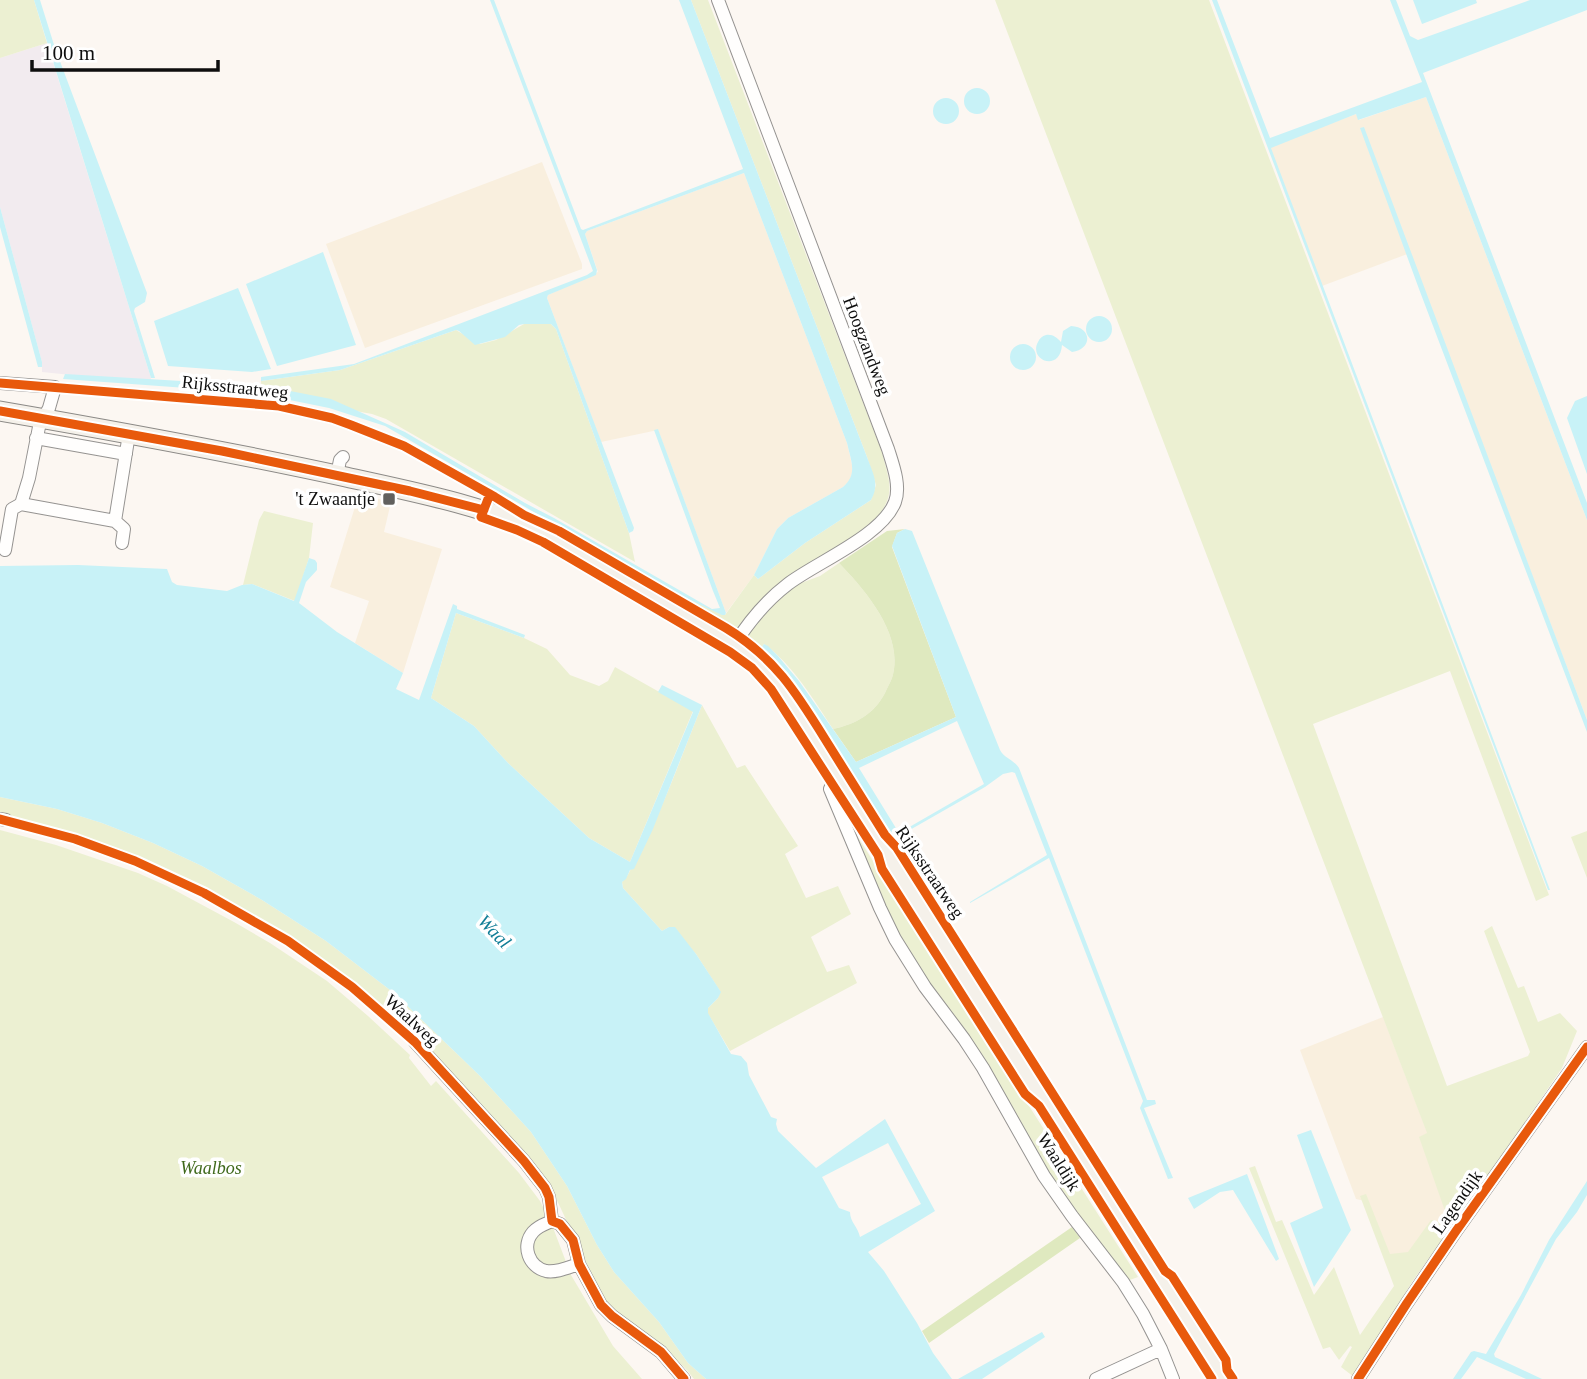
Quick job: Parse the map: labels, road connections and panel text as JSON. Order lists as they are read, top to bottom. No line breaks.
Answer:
{"streets":{"street":["Hoogzandweg","Rijksstraatweg","Waalweg","Waaldijk","Lagendijk"]},"crossings":[["Hoogzandweg","Rijksstraatweg"],["Rijksstraatweg","Waaldijk"]],"water":["Waal"],"parks":["Waalbos"],"places":{"transit":["'t Zwaantje"]},"scale_bar":"100 m"}
